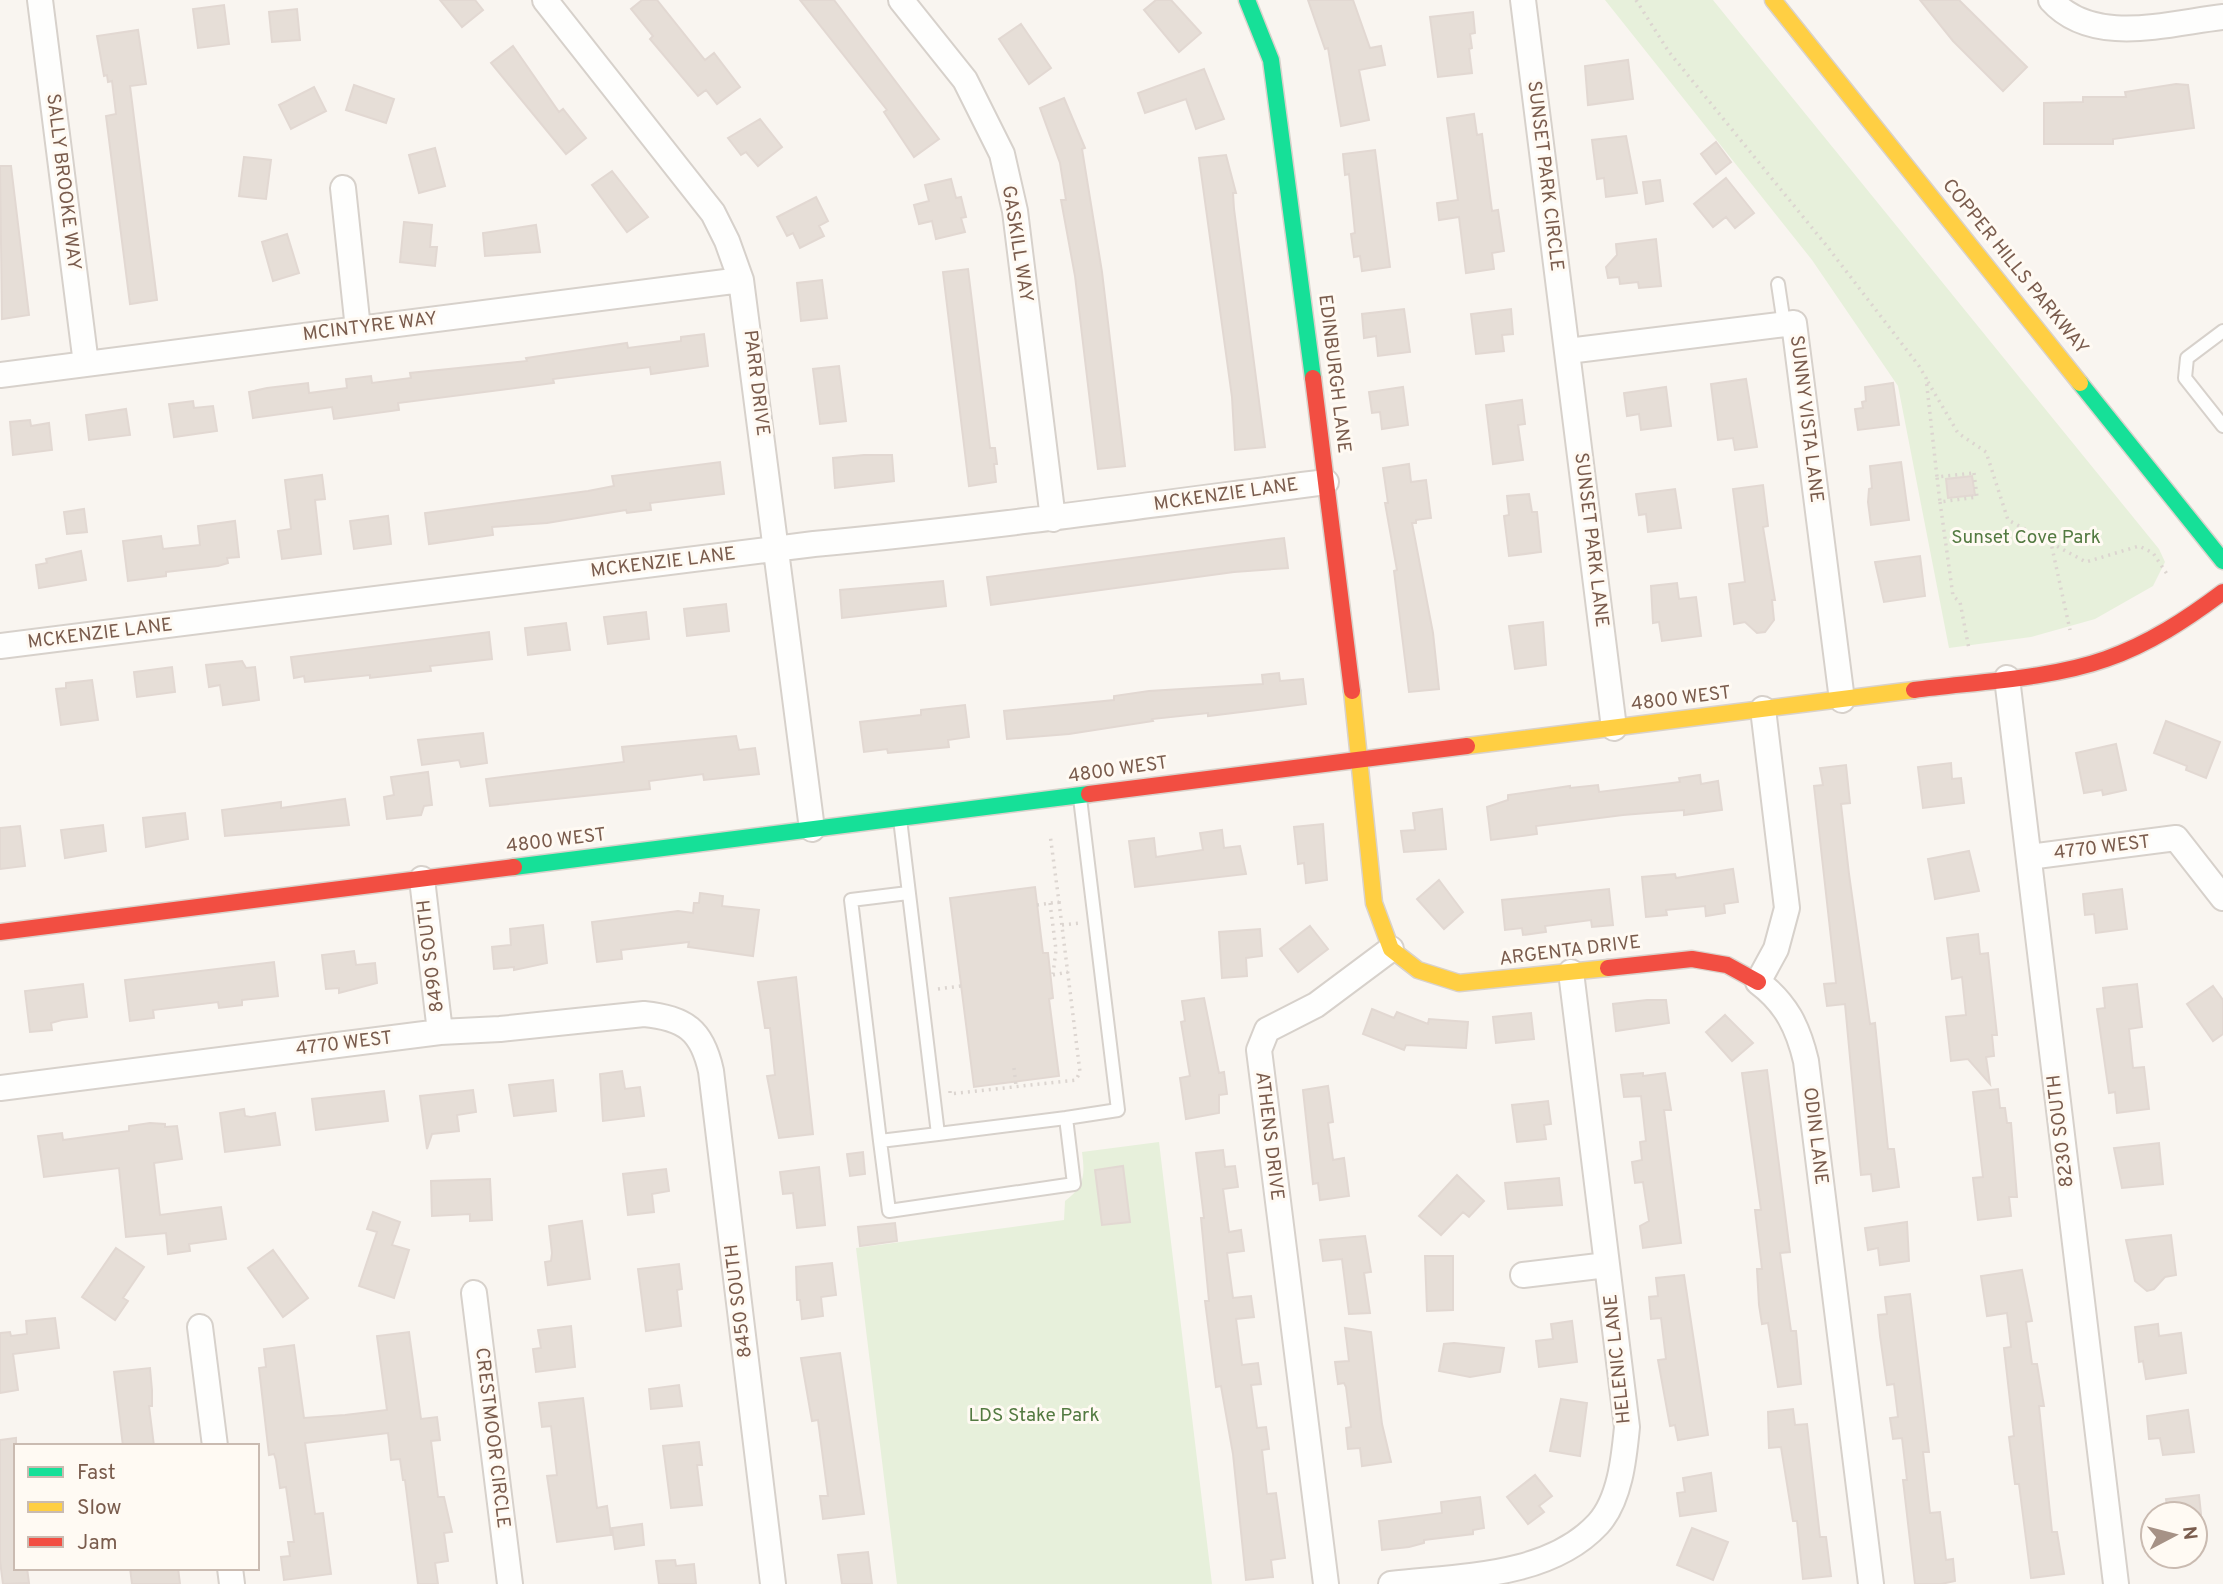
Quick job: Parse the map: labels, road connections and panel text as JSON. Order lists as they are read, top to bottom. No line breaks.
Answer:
{"streets":{"street":["SUNSET PARK CIRCLE","SALLY BROOKE WAY","GASKILL WAY","COPPER HILLS PARKWAY","MCINTYRE WAY","EDINBURGH LANE","PARR DRIVE","SUNNY VISTA LANE","MCKENZIE LANE","SUNSET PARK LANE","4800 WEST","4770 WEST","ARGENTA DRIVE","8490 SOUTH","8230 SOUTH","ATHENS DRIVE","ODIN LANE","8450 SOUTH","HELENIC LANE","CRESTMOOR CIRCLE"]},"crossings":[["SUNSET PARK CIRCLE","SUNNY VISTA LANE"],["SUNSET PARK CIRCLE","SUNSET PARK LANE"],["SALLY BROOKE WAY","MCINTYRE WAY"],["GASKILL WAY","MCKENZIE LANE"],["MCINTYRE WAY","PARR DRIVE"],["EDINBURGH LANE","MCKENZIE LANE"],["EDINBURGH LANE","4800 WEST"],["PARR DRIVE","MCKENZIE LANE"],["PARR DRIVE","4800 WEST"],["SUNNY VISTA LANE","SUNSET PARK LANE"],["SUNNY VISTA LANE","4800 WEST"],["SUNSET PARK LANE","4800 WEST"],["4800 WEST","8490 SOUTH"],["4800 WEST","8230 SOUTH"],["4770 WEST","8490 SOUTH"],["4770 WEST","8230 SOUTH"],["4770 WEST","8450 SOUTH"],["ARGENTA DRIVE","ATHENS DRIVE"],["ARGENTA DRIVE","ODIN LANE"],["ARGENTA DRIVE","HELENIC LANE"]],"parks":["Sunset Cove Park","LDS Stake Park"],"legend":["Fast","Slow","Jam"],"north":"right"}
